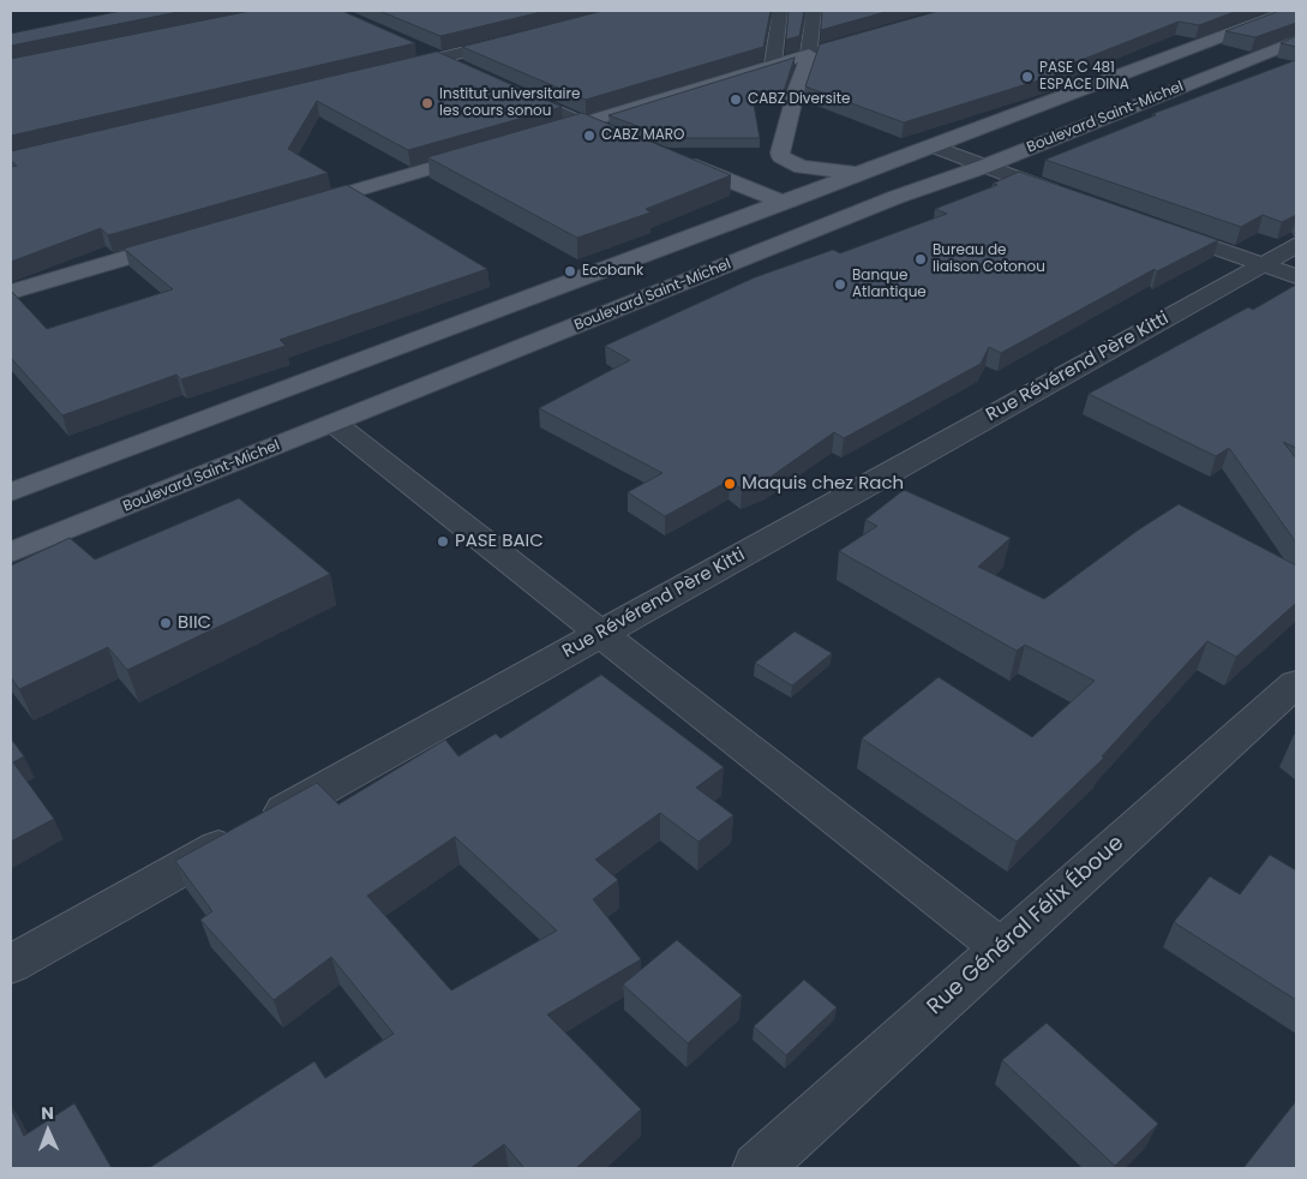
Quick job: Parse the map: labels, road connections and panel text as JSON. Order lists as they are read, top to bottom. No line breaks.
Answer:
{"streets":{"main road":["Boulevard Saint-Michel"],"street":["Rue Révérend Père Kitti","Rue Général Félix Éboue"]},"places":["PASE C 481 ESPACE DINA","CABZ Diversite","Institut universitaire les cours sonou","CABZ MARO","Bureau de liaison Cotonou","Ecobank","Banque Atlantique","Maquis chez Rach","PASE BAIC","BIIC"],"north":"top"}
